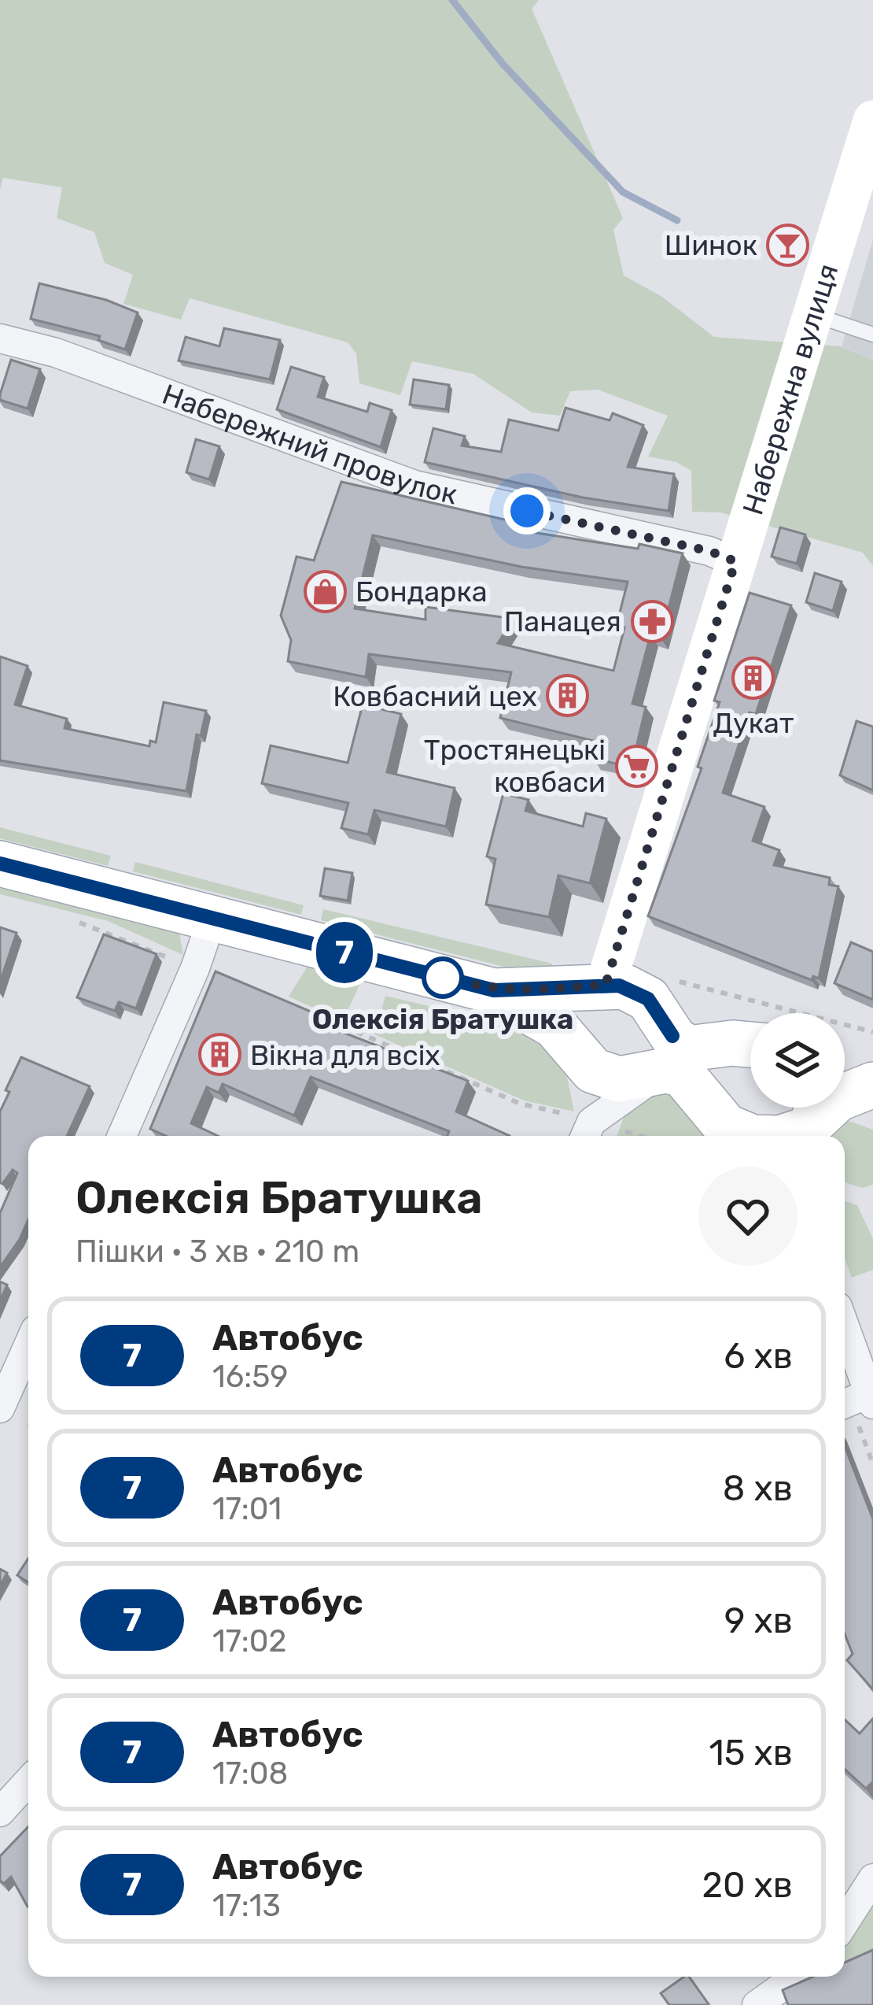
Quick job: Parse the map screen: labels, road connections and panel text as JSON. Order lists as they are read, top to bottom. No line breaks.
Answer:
{"streets":{"main road":["Набережна вулиця"],"street":["Набережний провулок"]},"crossings":[["Набережна вулиця","Набережний провулок"]],"places":{"bar":["Шинок"],"shop":["Бондарка"],"pharmacy":["Панацея"],"building":["Дукат","Ковбасний цех","Вікна для всіх"],"supermarket":["Тростянецькі ковбаси"],"other":["Олексія Братушка"]},"lines":["bus line 7"],"page":{"on_map":"7","heading":["Олексія Братушка","Пішки · 3 хв · 210 m"],"list":[{"mark":"7","name":"Автобус","note":"16:59","value":"6 хв"},{"mark":"7","name":"Автобус","note":"17:01","value":"8 хв"},{"mark":"7","name":"Автобус","note":"17:02","value":"9 хв"},{"mark":"7","name":"Автобус","note":"17:08","value":"15 хв"},{"mark":"7","name":"Автобус","note":"17:13","value":"20 хв"}]}}
